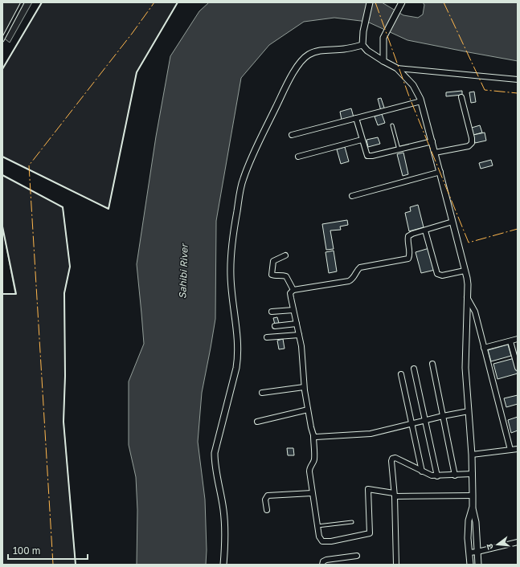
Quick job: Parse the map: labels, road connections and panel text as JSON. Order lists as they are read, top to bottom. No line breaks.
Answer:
{"water":["Sahibi River"],"scale_bar":"100 m","north":"left"}
